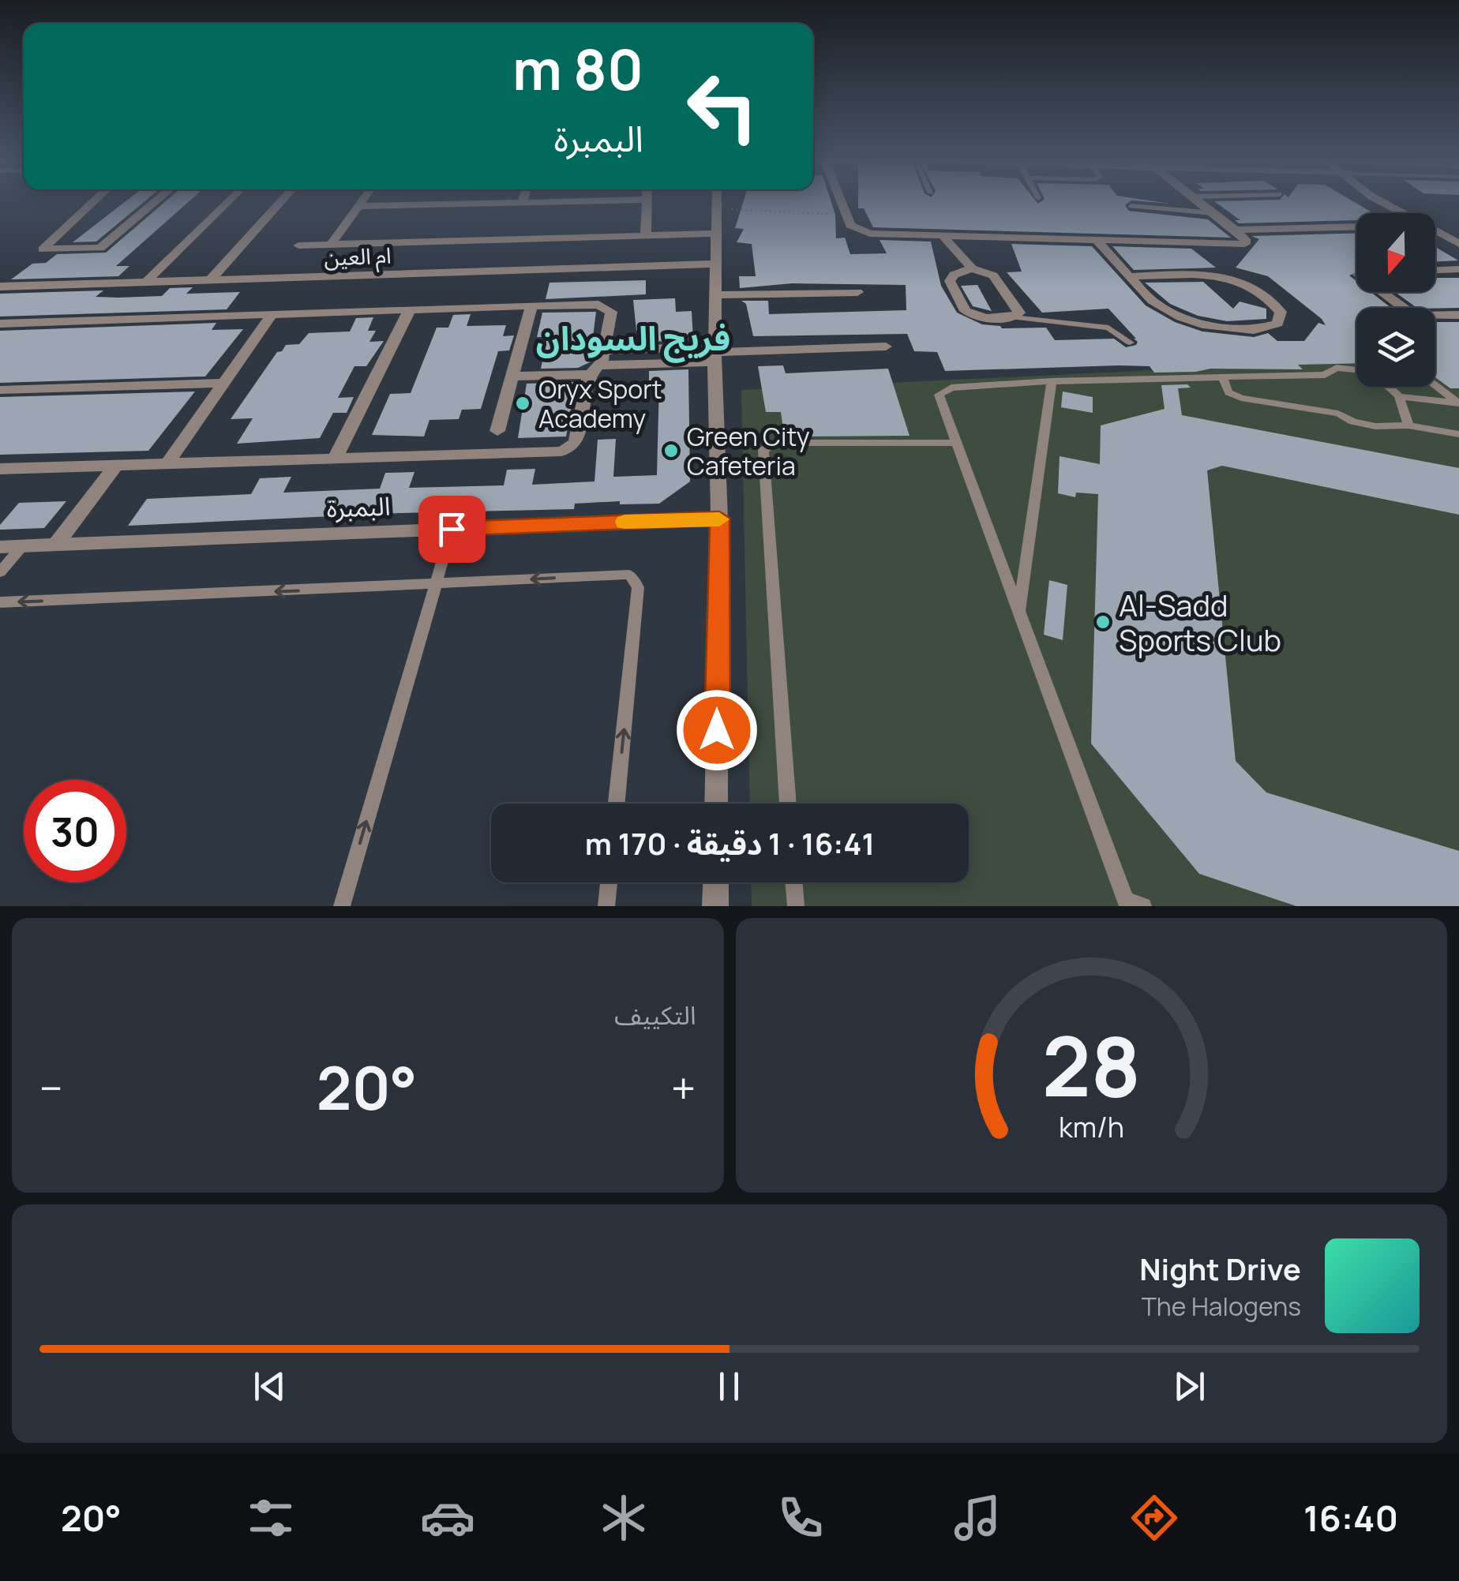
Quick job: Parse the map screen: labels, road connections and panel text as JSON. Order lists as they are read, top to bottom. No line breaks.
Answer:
{"streets":{"street":["ام العين","البمبرة"]},"districts":["فريج السودان"],"places":["Oryx Sport Academy","Green City Cafeteria","Al-Sadd Sports Club"],"north":"bottom","page":{"turn":["80 m","البمبرة"],"limit":"30","trip":"16:41 · 1 دقيقة · 170 m","tile":"التكييف","heat":["−","20°","+"],"song":["Night Drive","The Halogens"],"tabs":["16:40","20°"],"gauge":["28","km/h"]}}
